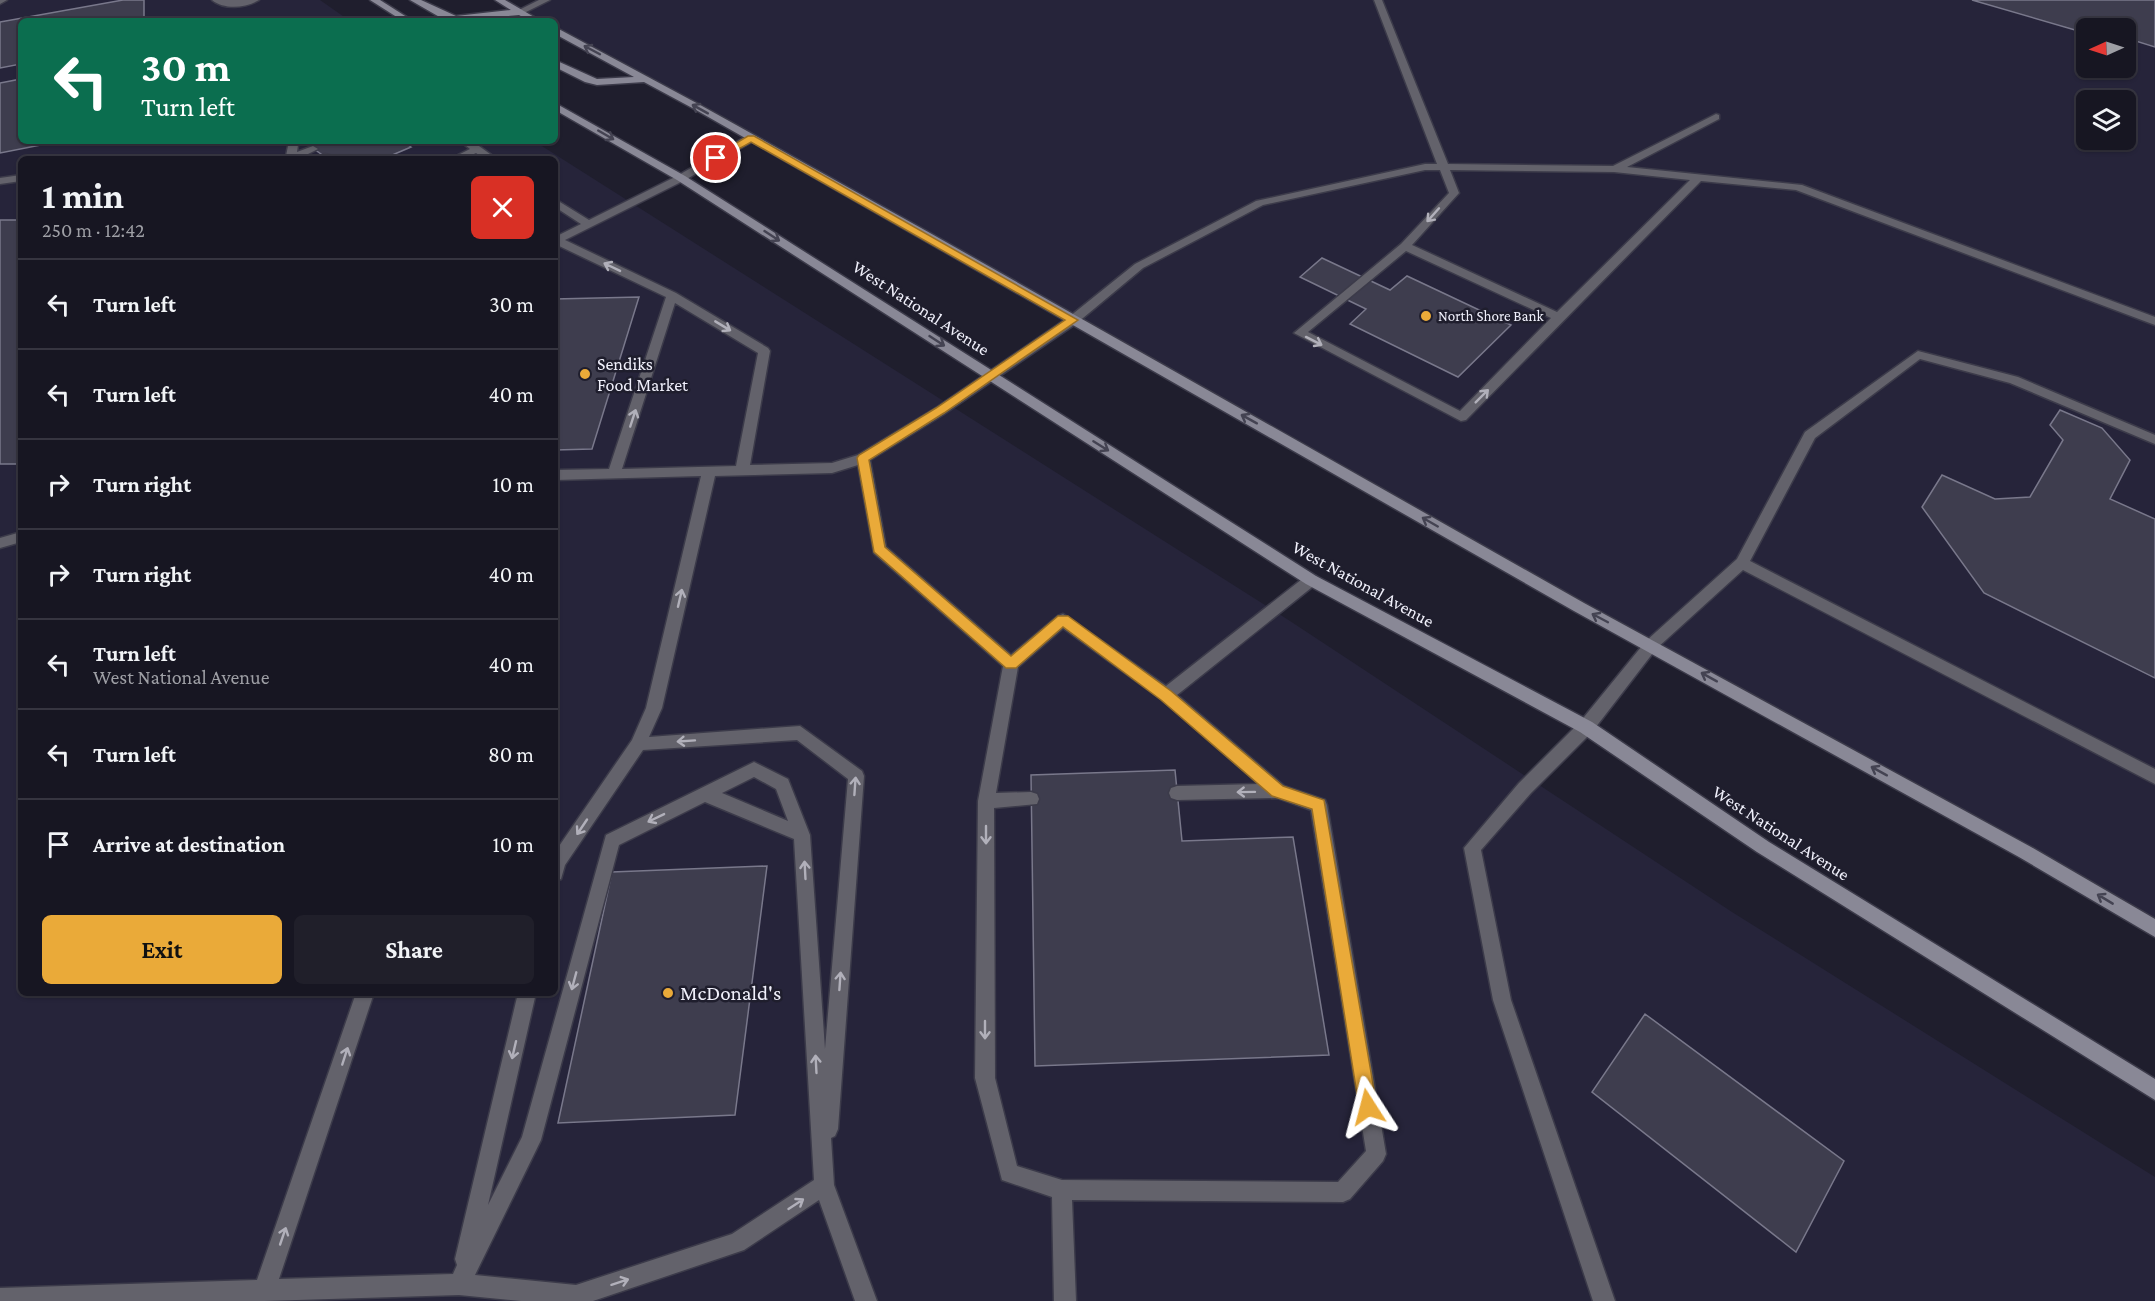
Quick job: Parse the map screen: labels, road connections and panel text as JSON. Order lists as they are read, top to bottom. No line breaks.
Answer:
{"streets":{"main road":["West National Avenue"]},"places":["North Shore Bank","Sendiks Food Market","McDonald's"],"north":"left","page":{"turn":["30 m","Turn left"],"heading":["1 min","250 m · 12:42"],"list":[{"name":"Turn left","value":"30 m"},{"name":"Turn left","value":"40 m"},{"name":"Turn right","value":"10 m"},{"name":"Turn right","value":"40 m"},{"name":"Turn left","note":"West National Avenue","value":"40 m"},{"name":"Turn left","value":"80 m"},{"name":"Arrive at destination","value":"10 m"}],"buttons":["Exit","Share"]}}
